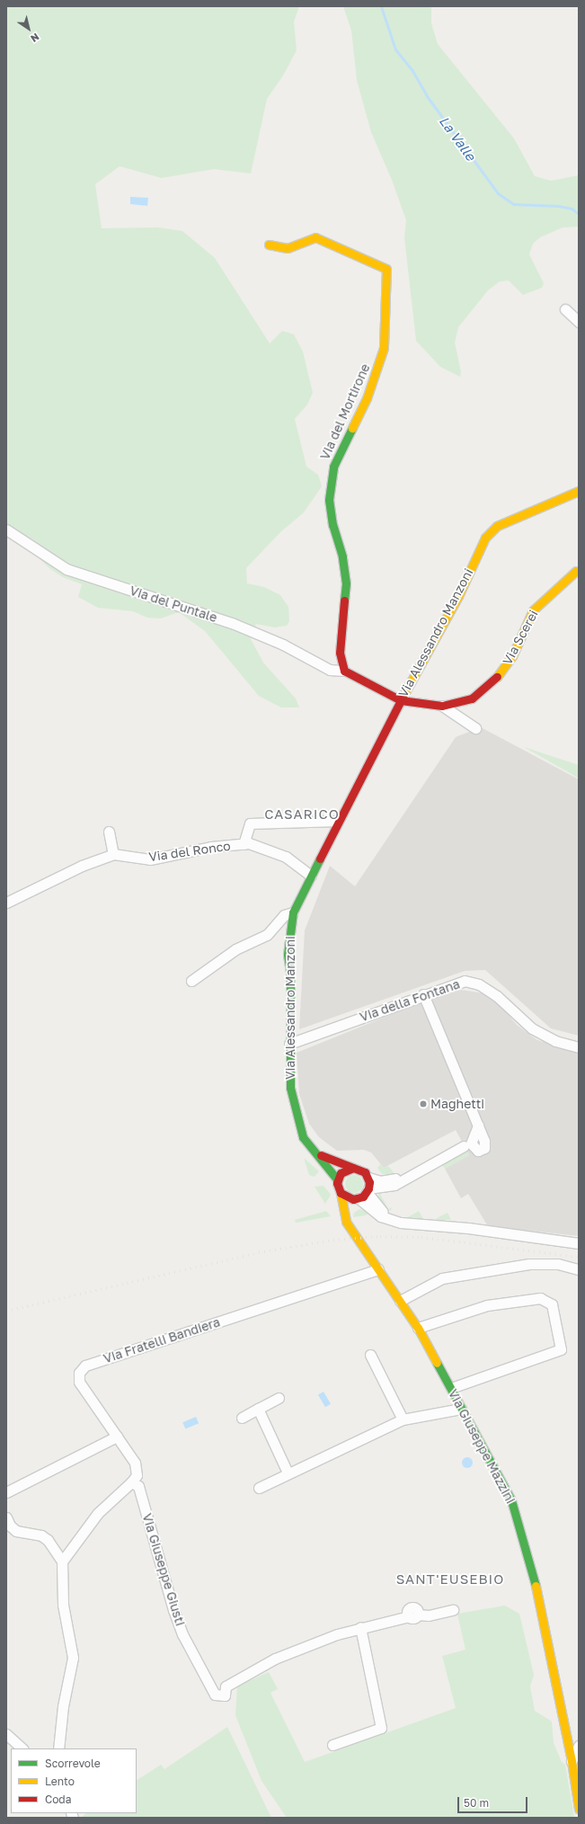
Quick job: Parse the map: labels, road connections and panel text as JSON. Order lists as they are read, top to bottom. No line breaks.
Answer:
{"streets":{"street":["Via del Mortirone","Via del Puntale","Via Alessandro Manzoni","Via Scerei","Via del Ronco","Via della Fontana","Via Fratelli Bandiera","Via Giuseppe Mazzini","Via Giuseppe Giusti"]},"crossings":[["Via del Mortirone","Via del Puntale"],["Via Alessandro Manzoni","Via Scerei"],["Via Alessandro Manzoni","Via del Ronco"],["Via Alessandro Manzoni","Via della Fontana"],["Via Alessandro Manzoni","Via Giuseppe Mazzini"],["Via Fratelli Bandiera","Via Giuseppe Mazzini"],["Via Fratelli Bandiera","Via Giuseppe Giusti"]],"districts":["CASARICO","SANT'EUSEBIO"],"water":["La Valle"],"places":["Maghetti"],"legend":["Scorrevole","Lento","Coda"],"scale_bar":"50 m","north":"bottom right"}
